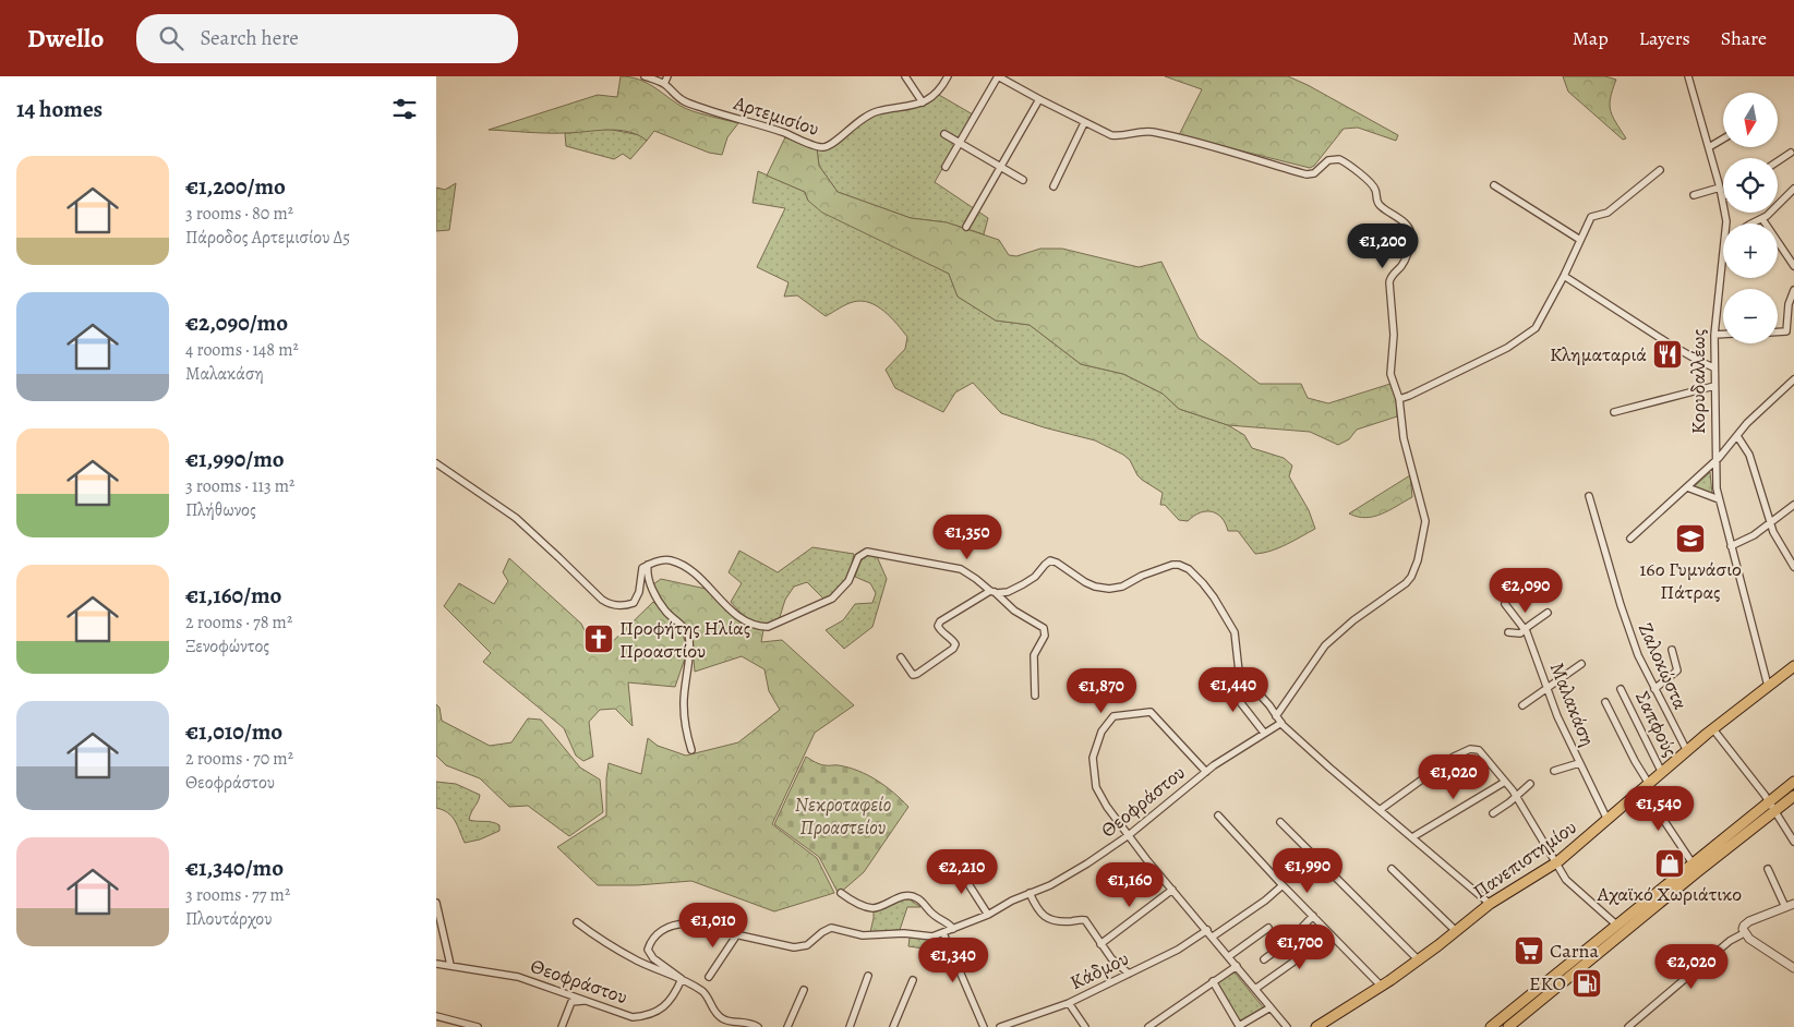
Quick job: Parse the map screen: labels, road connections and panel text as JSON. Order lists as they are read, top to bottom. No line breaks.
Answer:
{"streets":{"main road":["Πανεπιστημίου"],"street":["Αρτεμισίου","Κορυδαλλέως","Ζαλοκώστα","Μαλακάση","Σαπφούς","Θεοφράστου","Κάδμου"]},"crossings":[["Κορυδαλλέως","Πανεπιστημίου"],["Ζαλοκώστα","Πανεπιστημίου"],["Μαλακάση","Πανεπιστημίου"],["Σαπφούς","Πανεπιστημίου"]],"parks":["Νεκροταφείο Προαστείου"],"places":{"restaurant":["Κληματαριά"],"school or university":["16ο Γυμνάσιο Πάτρας"],"church":["Προφήτης Ηλίας Προαστίου"],"shop":["Αχαϊκό Χωριάτικο"],"supermarket":["Carna"],"fuel station":["EKO"]},"north":"bottom","page":{"header":"Dwello","search":"Search here","nav":["Map","Layers","Share"],"heading":"14 homes","map_buttons":["+","−"],"list":[{"name":"€1,200/mo","note":"3 rooms · 80 m² · Πάροδος Αρτεμισίου Δ5"},{"name":"€2,090/mo","note":"4 rooms · 148 m² · Μαλακάση"},{"name":"€1,990/mo","note":"3 rooms · 113 m² · Πλήθωνος"},{"name":"€1,160/mo","note":"2 rooms · 78 m² · Ξενοφώντος"},{"name":"€1,010/mo","note":"2 rooms · 70 m² · Θεοφράστου"},{"name":"€1,340/mo","note":"3 rooms · 77 m² · Πλουτάρχου"}],"price":["€1,200","€1,350","€2,090","€1,440","€1,870","€1,020","€1,540","€1,990","€2,210","€1,160","€1,010","€1,700","€1,340","€2,020"]}}
